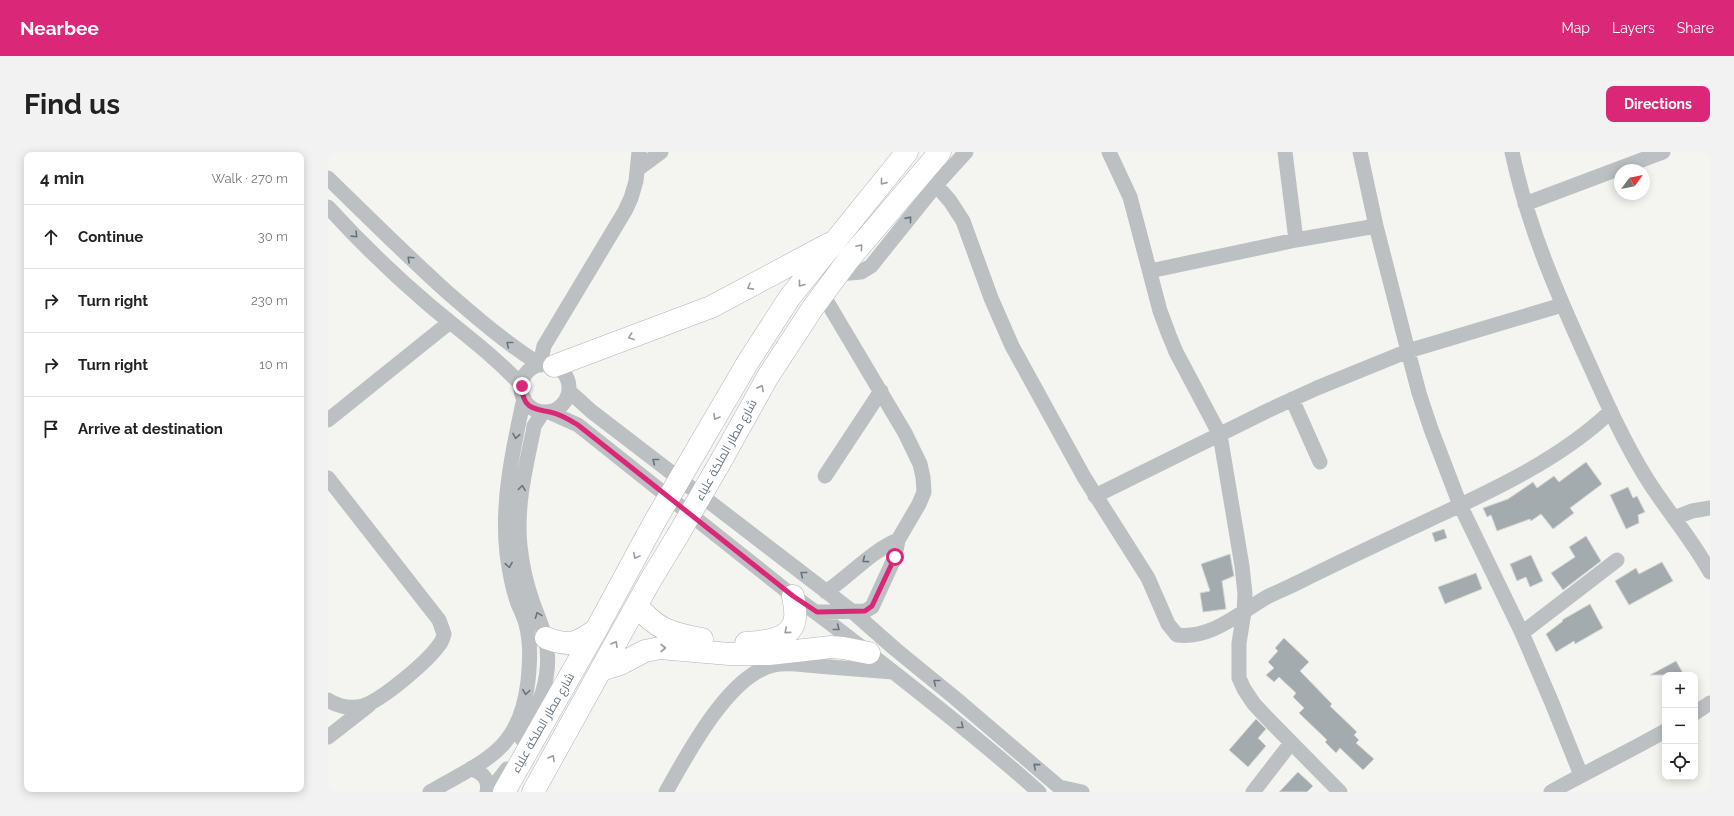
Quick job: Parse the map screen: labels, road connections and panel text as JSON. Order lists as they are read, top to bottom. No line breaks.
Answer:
{"streets":{"highway":["شارع مطار الملكة علياء"]},"north":"top right","page":{"header":"Nearbee","nav":["Map","Layers","Share"],"buttons":"Directions","title":"Find us","heading":["4 min","Walk · 270 m"],"list":[["Continue","30 m"],["Turn right","230 m"],["Turn right","10 m"],"Arrive at destination"],"map_buttons":["+","−"]}}
